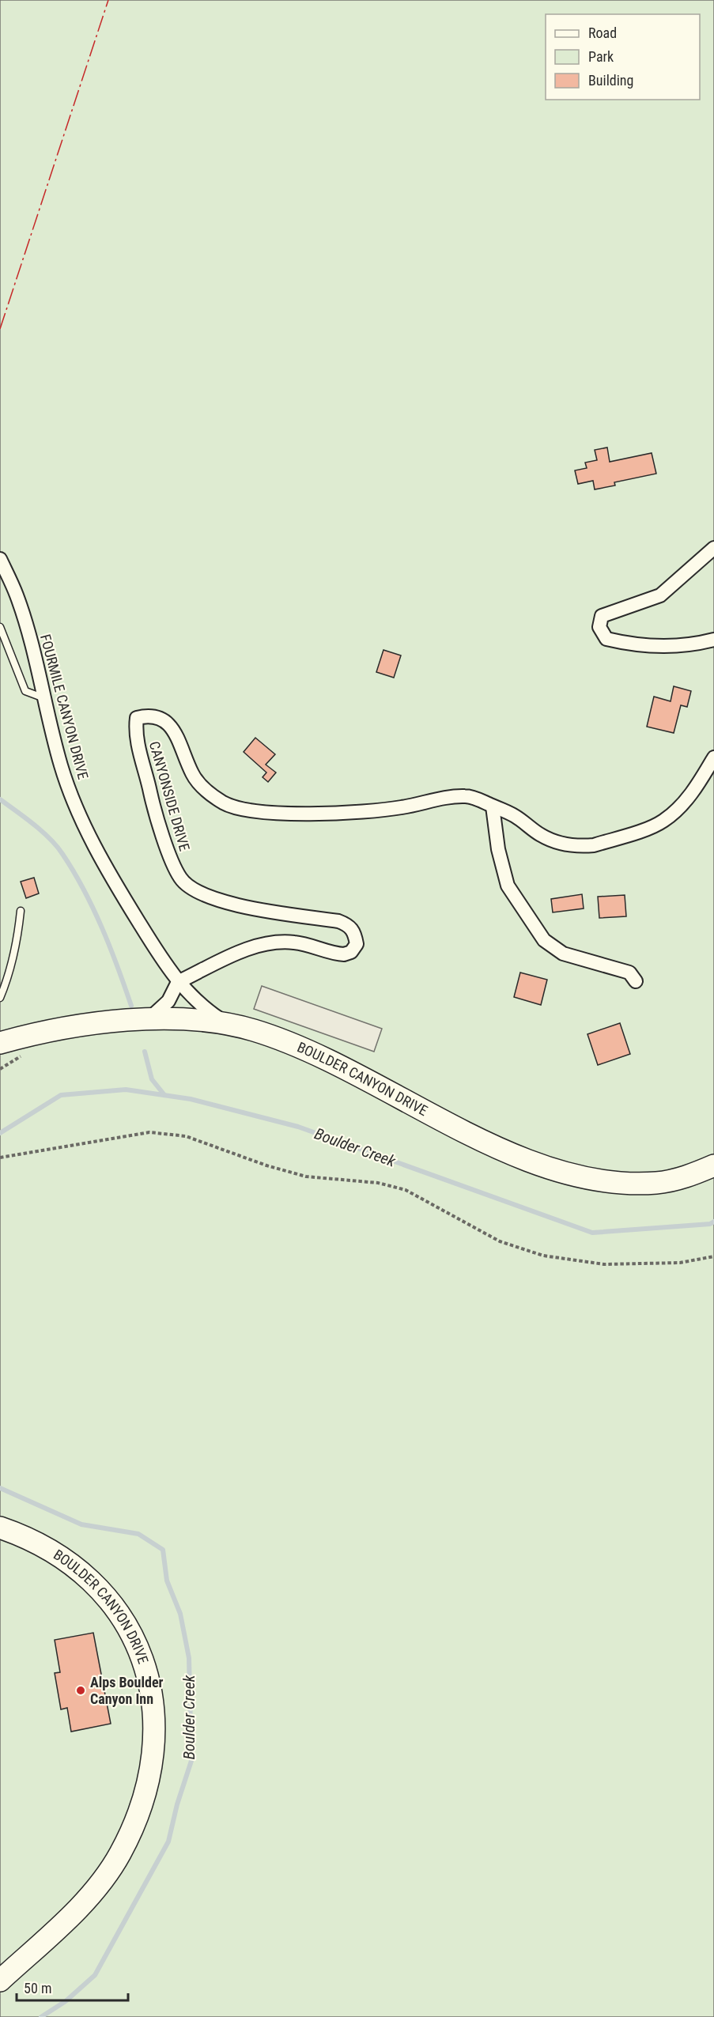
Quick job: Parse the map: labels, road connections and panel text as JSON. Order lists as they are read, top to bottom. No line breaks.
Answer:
{"streets":{"main road":["BOULDER CANYON DRIVE"],"street":["FOURMILE CANYON DRIVE","CANYONSIDE DRIVE"]},"crossings":[["FOURMILE CANYON DRIVE","CANYONSIDE DRIVE"],["FOURMILE CANYON DRIVE","BOULDER CANYON DRIVE"]],"water":["Boulder Creek"],"places":["Alps Boulder Canyon Inn"],"legend":["Road","Park","Building"],"scale_bar":"50 m"}
